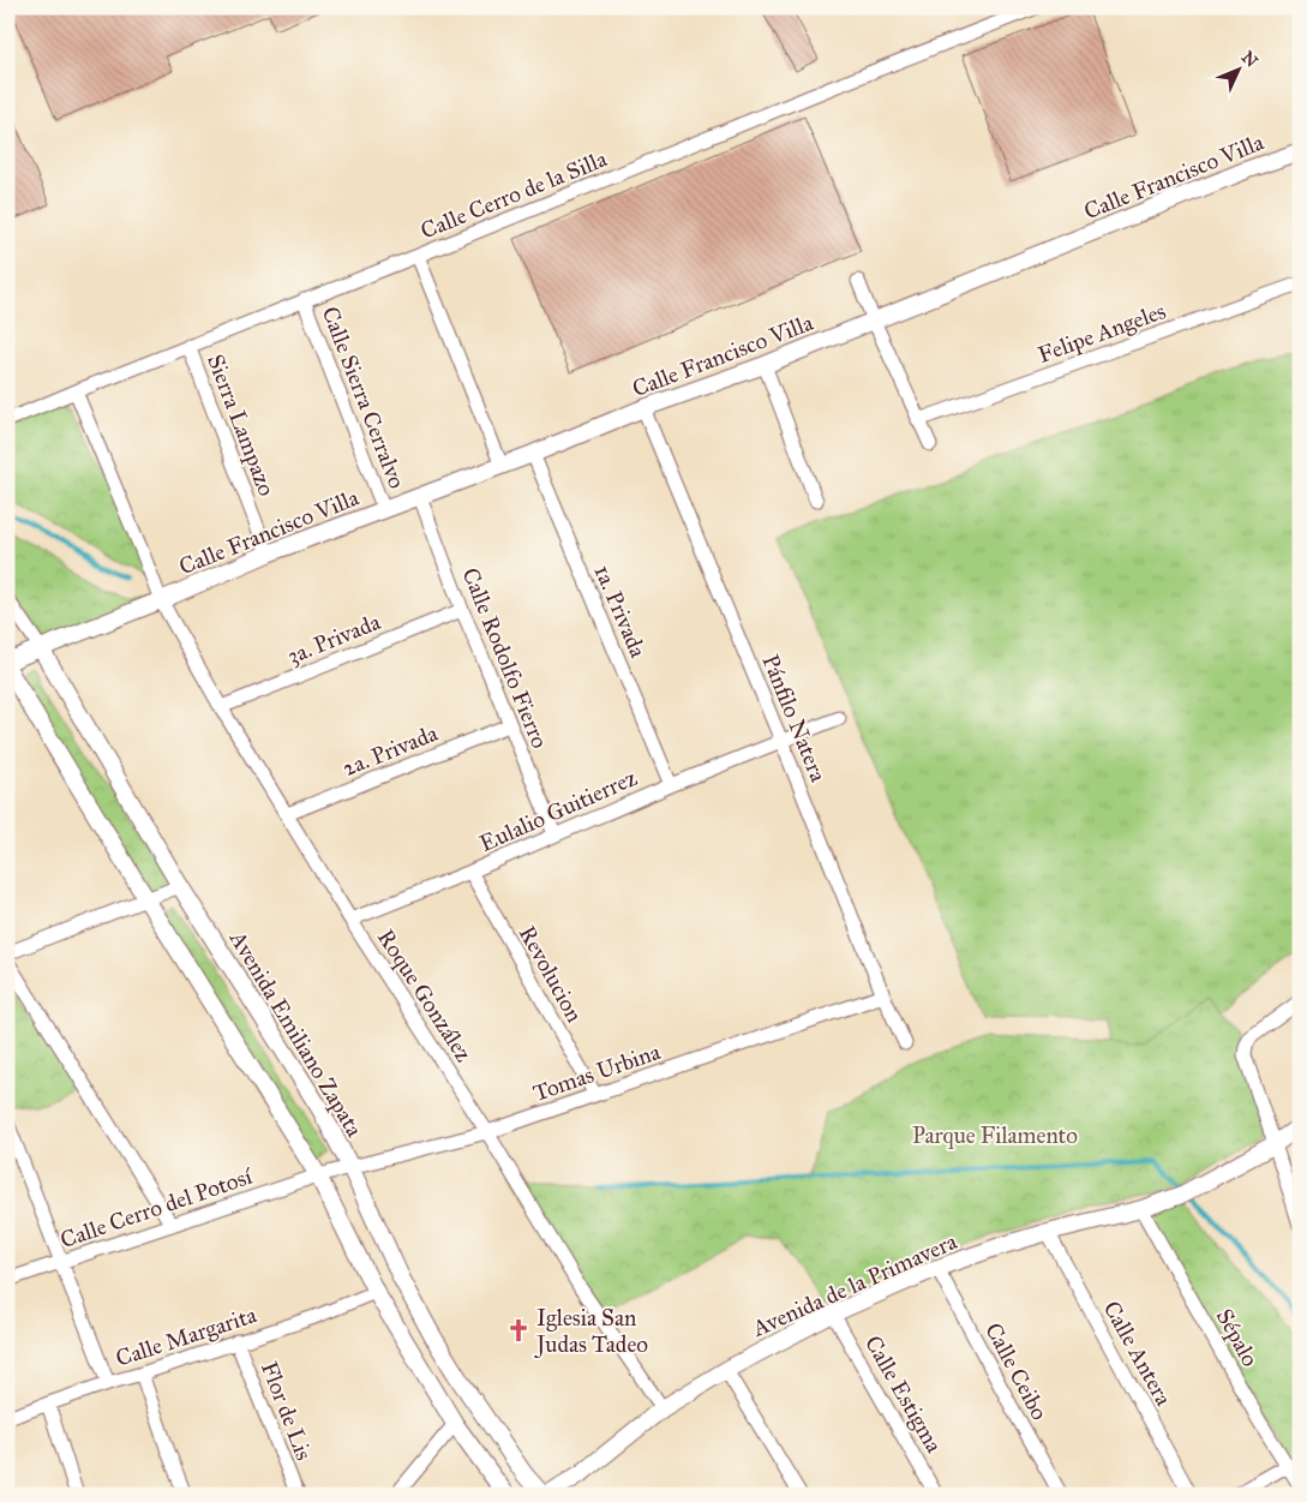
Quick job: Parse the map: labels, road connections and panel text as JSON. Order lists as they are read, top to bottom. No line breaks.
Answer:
{"streets":{"street":["Calle Francisco Villa","Calle Cerro de la Silla","Felipe Angeles","Calle Sierra Cerralvo","Sierra Lampazo","1a. Privada","3a. Privada","Calle Rodolfo Fierro","Pánfilo Natera","2a. Privada","Eulalio Guitierrez","Revolucion","Roque González","Avenida Emiliano Zapata","Tomas Urbina","Calle Cerro del Potosí","Avenida de la Primavera","Calle Margarita","Sépalo","Calle Antera","Calle Ceibo","Calle Estigma","Flor de Lis"]},"crossings":[["Calle Francisco Villa","Calle Sierra Cerralvo"],["Calle Francisco Villa","Sierra Lampazo"],["Calle Francisco Villa","1a. Privada"],["Calle Francisco Villa","Calle Rodolfo Fierro"],["Calle Francisco Villa","Pánfilo Natera"],["Calle Francisco Villa","Roque González"],["Calle Francisco Villa","Avenida Emiliano Zapata"],["Calle Cerro de la Silla","Calle Sierra Cerralvo"],["Calle Cerro de la Silla","Sierra Lampazo"],["Calle Cerro de la Silla","Roque González"],["1a. Privada","Eulalio Guitierrez"],["3a. Privada","Calle Rodolfo Fierro"],["3a. Privada","Roque González"],["Calle Rodolfo Fierro","2a. Privada"],["Calle Rodolfo Fierro","Eulalio Guitierrez"],["Pánfilo Natera","Eulalio Guitierrez"],["Pánfilo Natera","Tomas Urbina"],["2a. Privada","Roque González"],["Eulalio Guitierrez","Revolucion"],["Eulalio Guitierrez","Roque González"],["Revolucion","Tomas Urbina"],["Roque González","Tomas Urbina"],["Roque González","Avenida de la Primavera"],["Avenida Emiliano Zapata","Tomas Urbina"],["Tomas Urbina","Calle Cerro del Potosí"],["Avenida de la Primavera","Sépalo"],["Avenida de la Primavera","Calle Antera"],["Avenida de la Primavera","Calle Ceibo"],["Avenida de la Primavera","Calle Estigma"],["Calle Margarita","Flor de Lis"]],"parks":["Parque Filamento"],"places":{"church":["Iglesia San Judas Tadeo"]},"north":"top right"}
